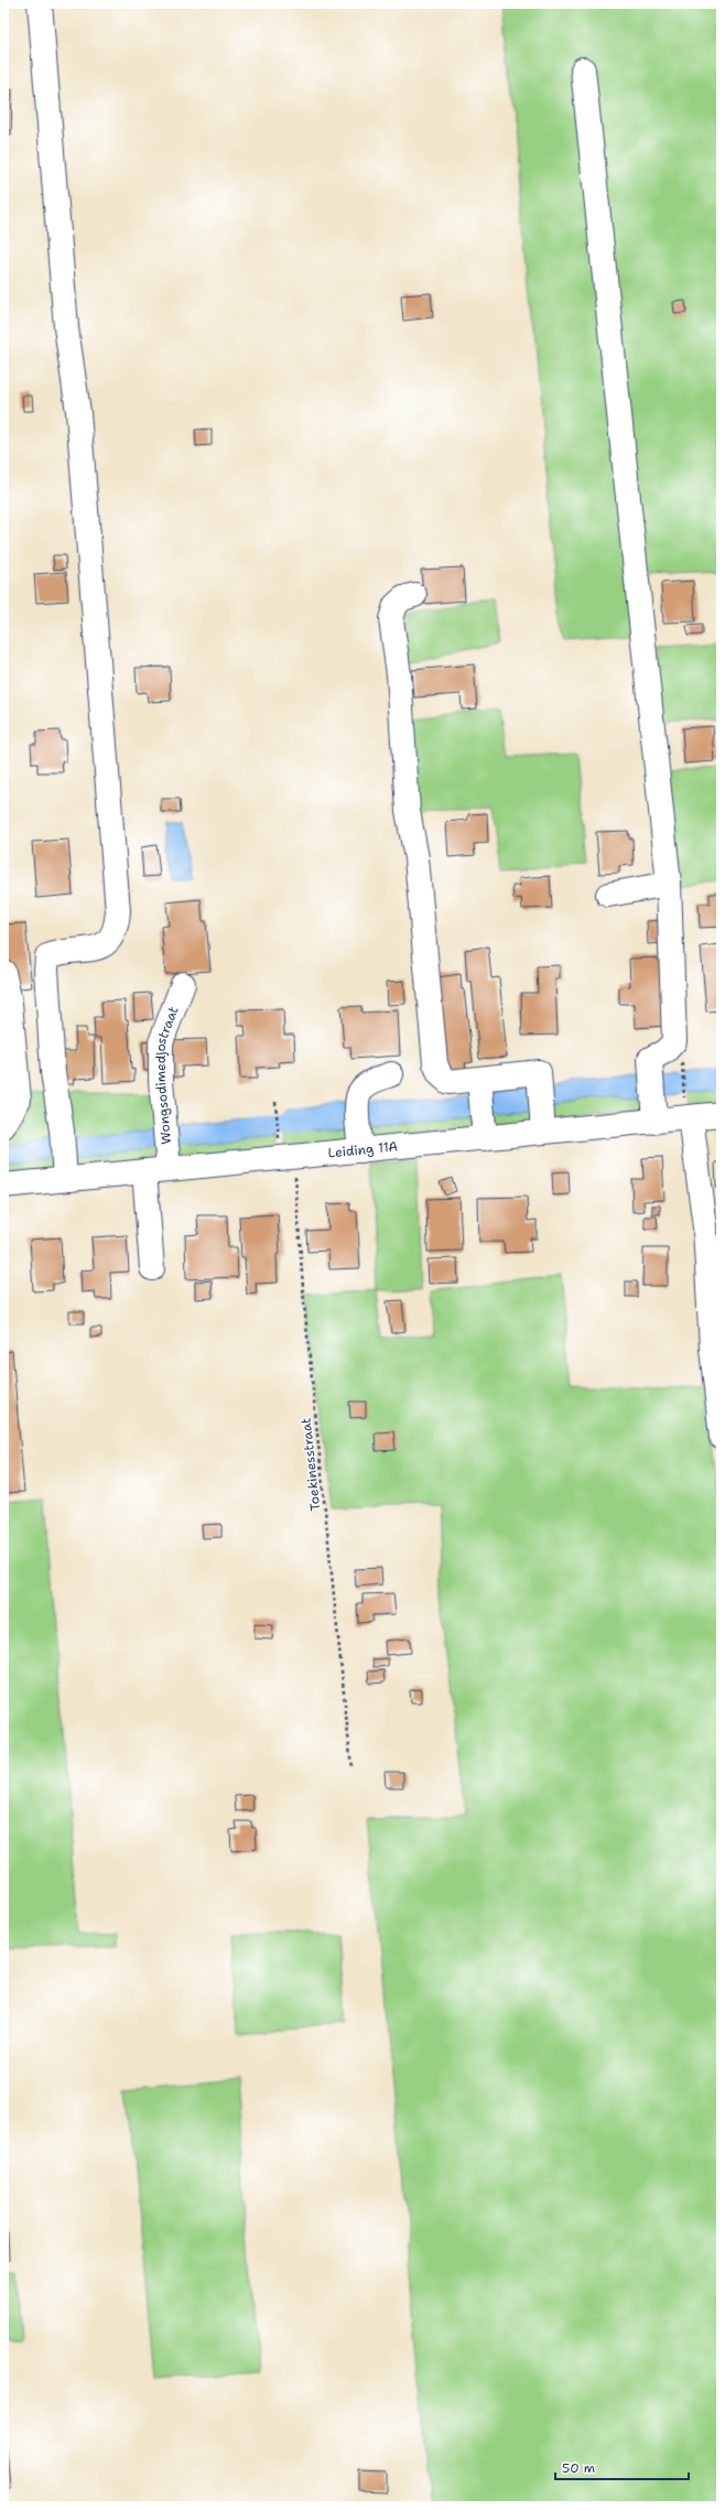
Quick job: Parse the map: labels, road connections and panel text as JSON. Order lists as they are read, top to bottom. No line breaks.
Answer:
{"streets":{"street":["Wongsodimedjostraat","Leiding 11A"],"path":["Toekinesstraat"]},"crossings":[["Wongsodimedjostraat","Leiding 11A"],["Leiding 11A","Toekinesstraat"]],"scale_bar":"50 m"}
